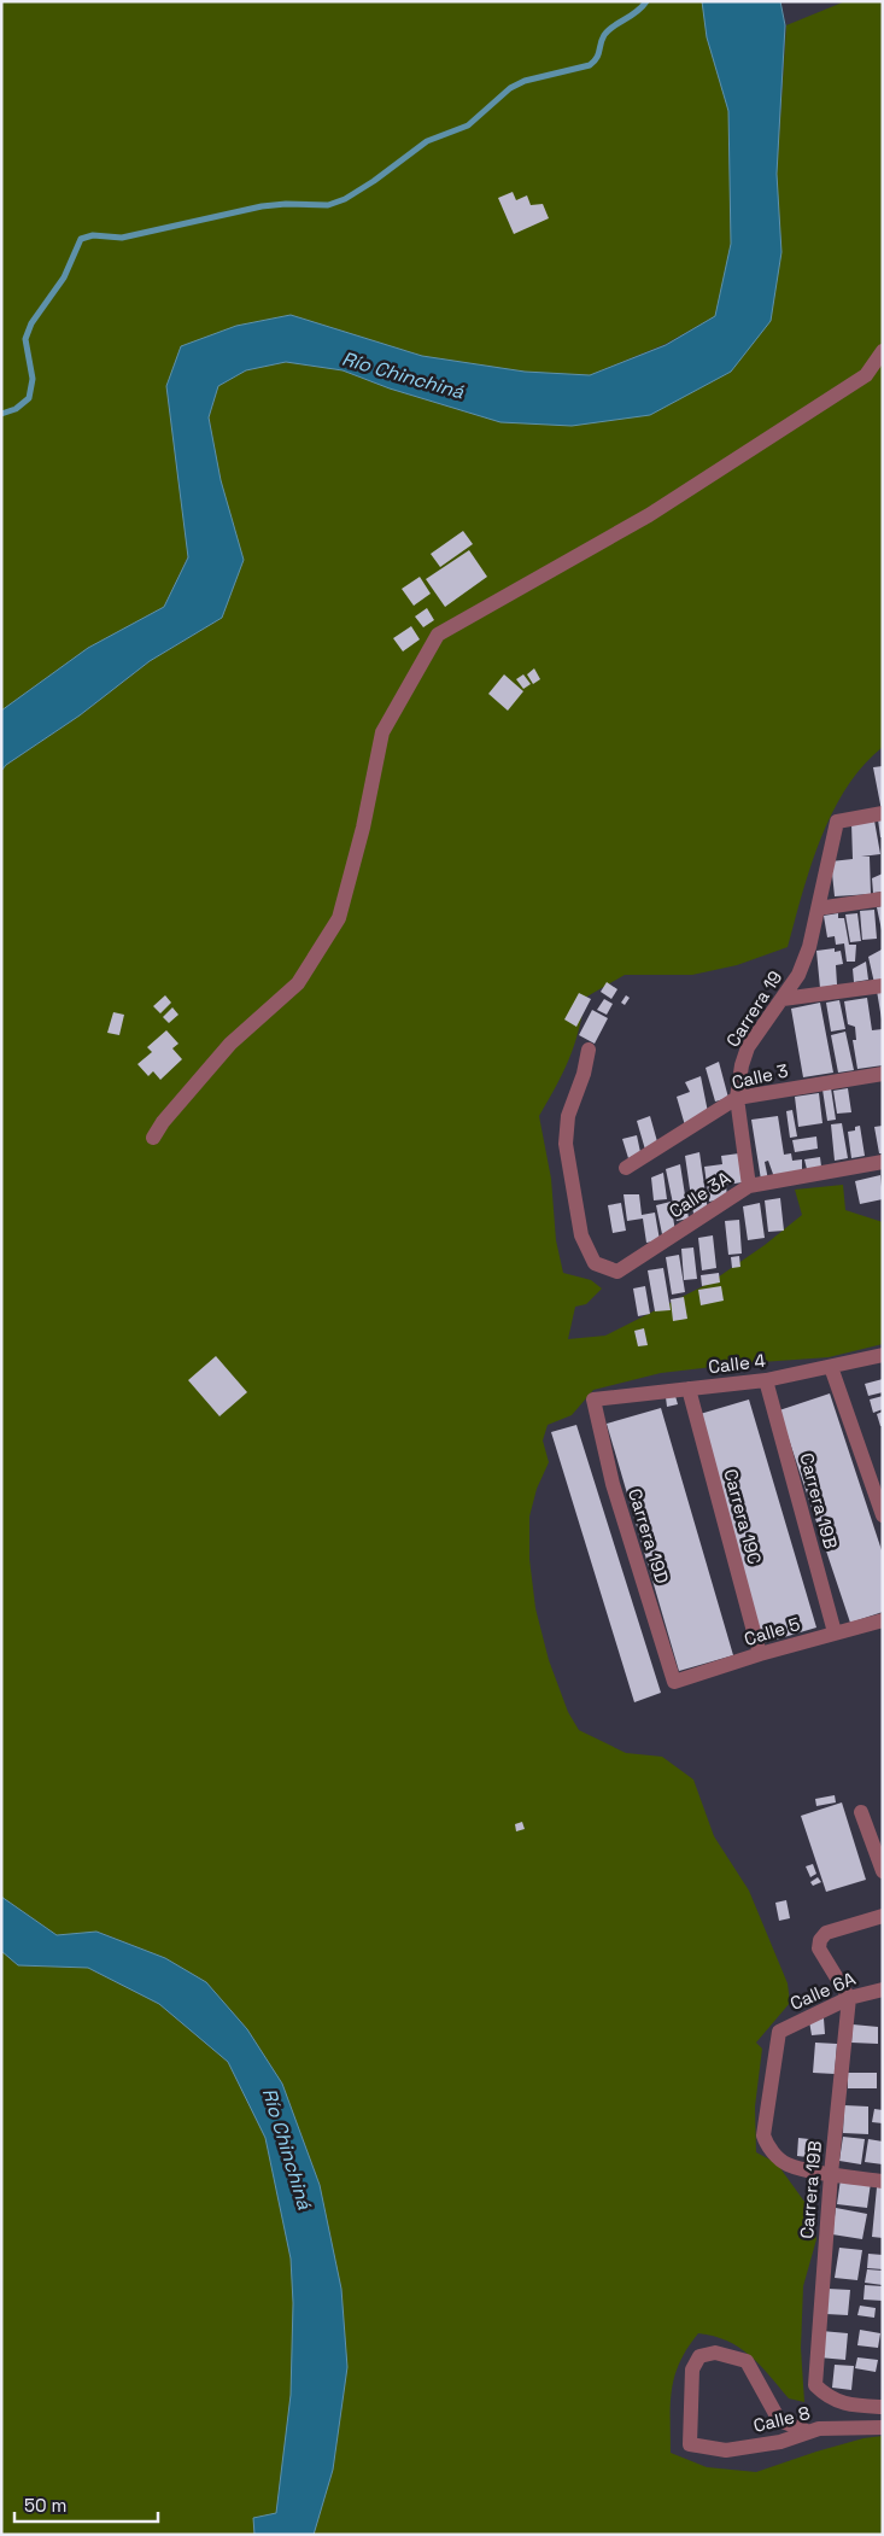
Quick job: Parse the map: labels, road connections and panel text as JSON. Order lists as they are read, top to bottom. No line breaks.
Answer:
{"streets":{"street":["Carrera 19","Calle 3","Calle 3A","Calle 4","Carrera 19B","Carrera 19C","Carrera 19D","Calle 5","Calle 6A","Calle 8"]},"crossings":[["Carrera 19","Calle 3"],["Carrera 19","Calle 3A"],["Calle 4","Carrera 19B"],["Calle 4","Carrera 19C"],["Calle 4","Carrera 19D"],["Carrera 19B","Calle 5"],["Carrera 19B","Calle 6A"],["Carrera 19C","Calle 5"],["Carrera 19D","Calle 5"]],"water":["Río Chinchiná"],"scale_bar":"50 m"}
